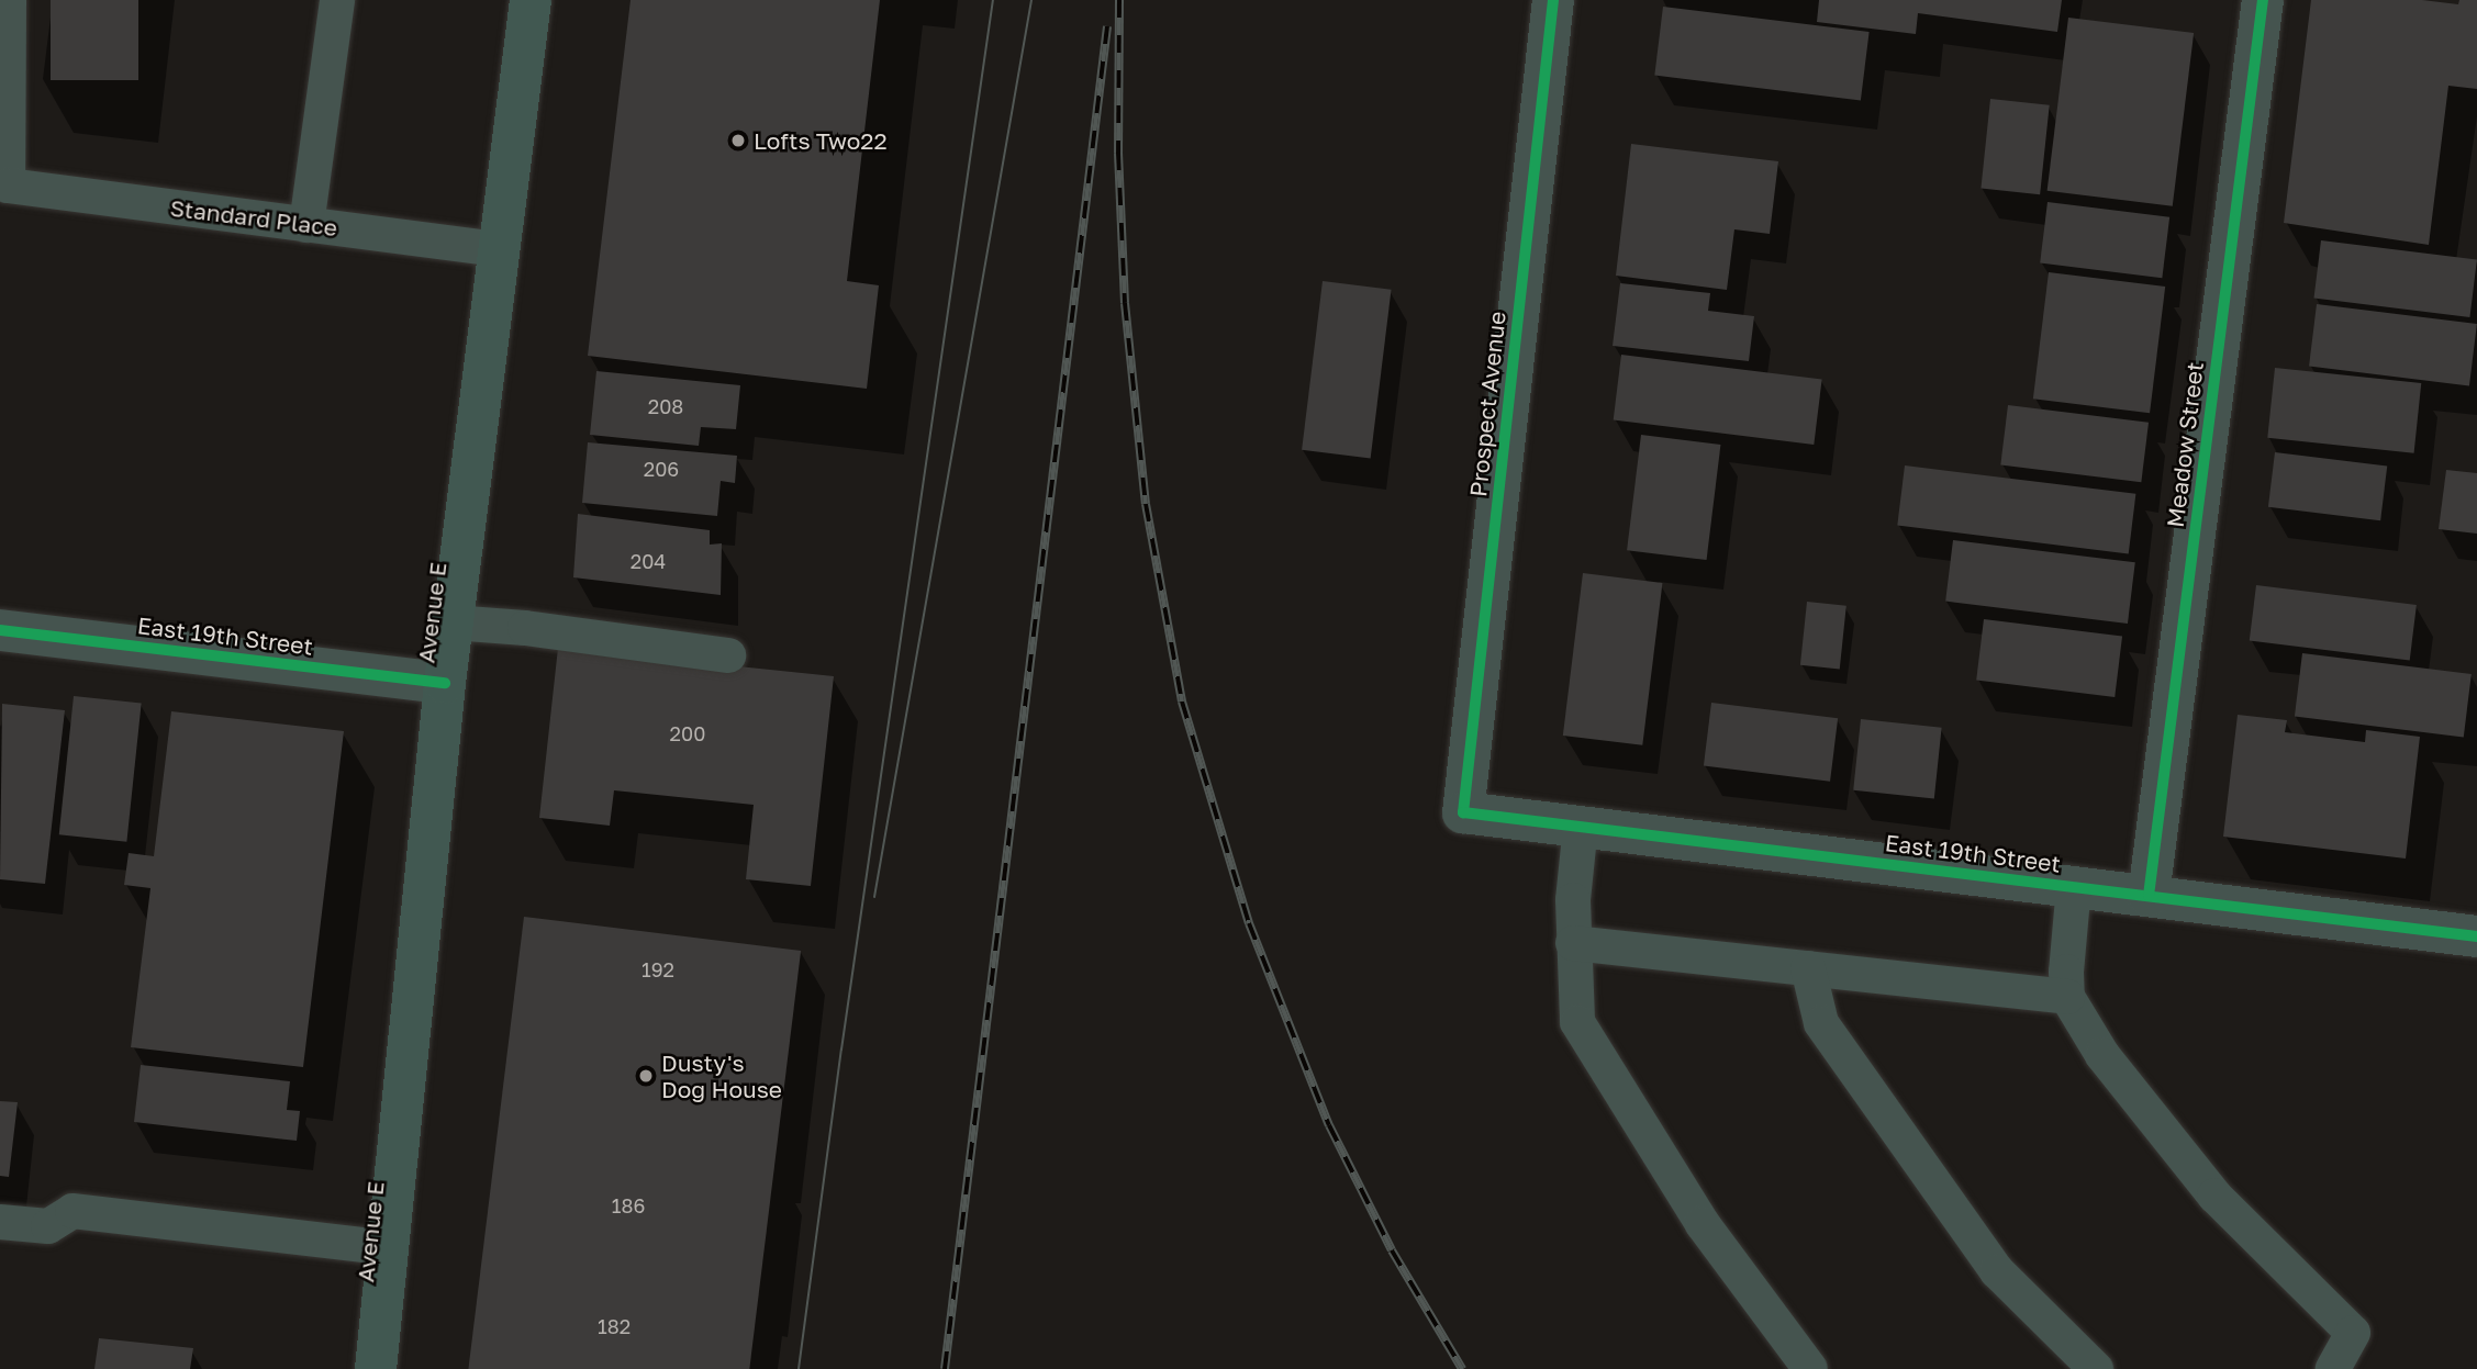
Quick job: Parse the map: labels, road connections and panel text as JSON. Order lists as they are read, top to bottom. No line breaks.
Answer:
{"streets":{"main road":["Avenue E"],"street":["Prospect Avenue","Meadow Street","East 19th Street"],"lane":["Standard Place"]},"crossings":[["Standard Place","Avenue E"],["Prospect Avenue","East 19th Street"],["Meadow Street","East 19th Street"],["Avenue E","East 19th Street"]],"places":["Lofts Two22","Dusty's Dog House"],"house_numbers":["208","206","204","200","192","186","182"]}
